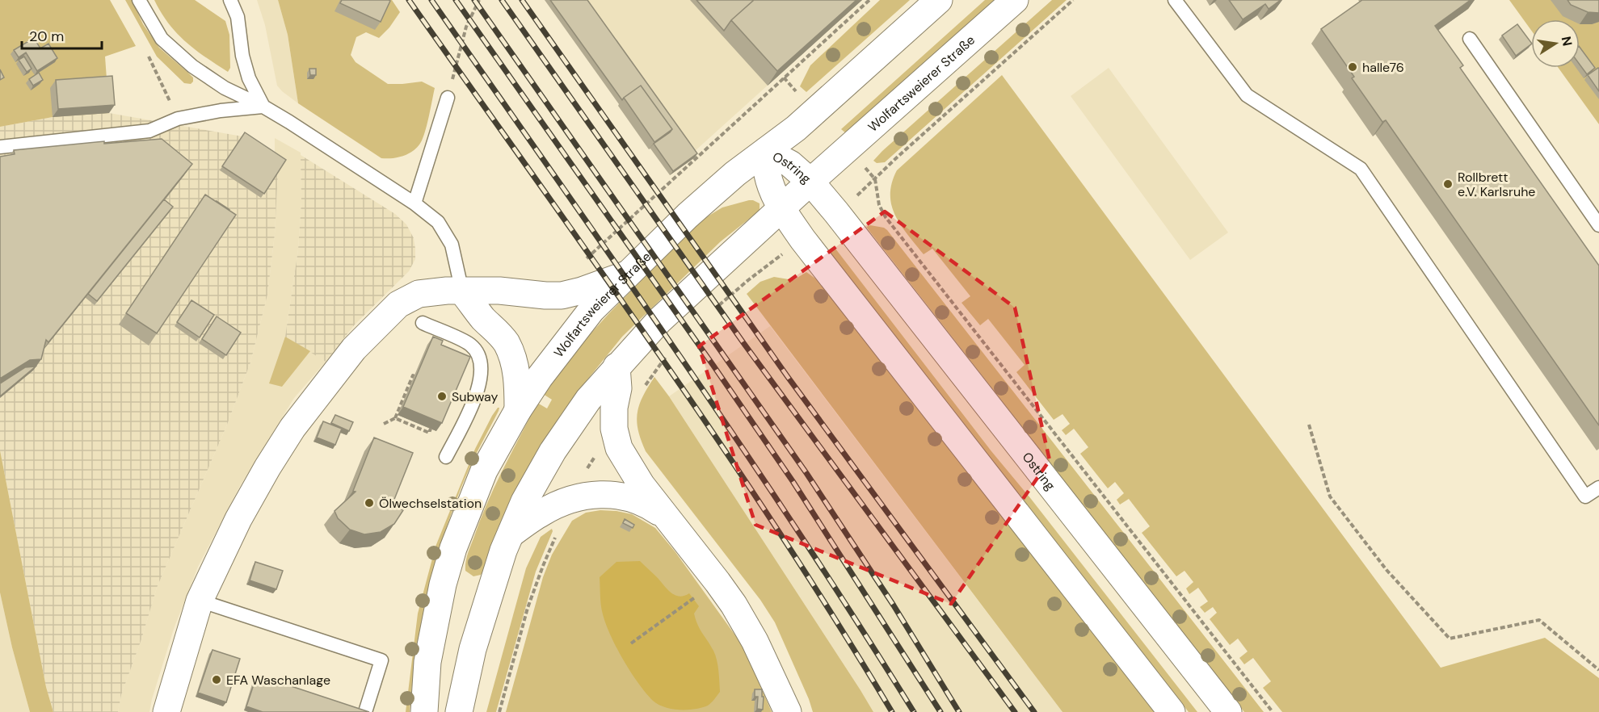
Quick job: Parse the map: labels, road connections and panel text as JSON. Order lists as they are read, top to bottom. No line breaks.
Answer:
{"streets":{"main road":["Wolfartsweierer Straße","Ostring"]},"crossings":[["Wolfartsweierer Straße","Ostring"]],"places":["halle76","Rollbrett e.V. Karlsruhe","Subway","Ölwechselstation","EFA Waschanlage"],"scale_bar":"20 m","north":"right"}
